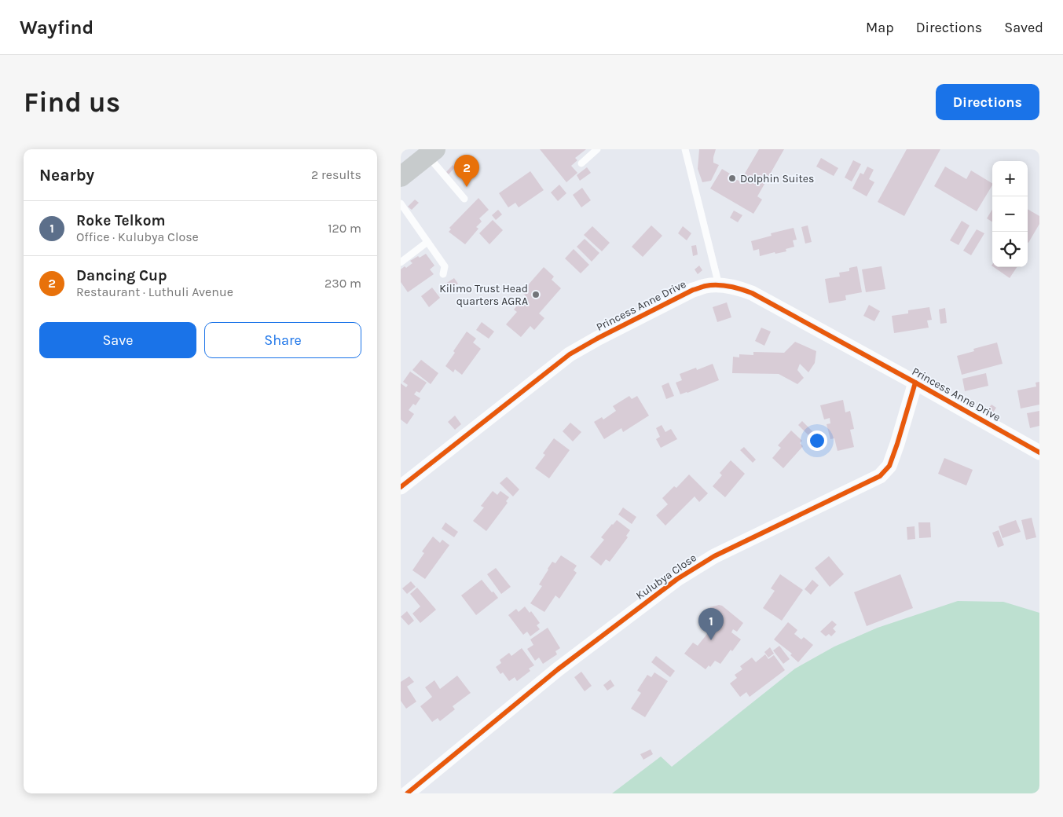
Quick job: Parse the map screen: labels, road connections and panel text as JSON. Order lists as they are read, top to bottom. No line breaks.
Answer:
{"streets":{"street":["Princess Anne Drive","Kulubya Close"]},"crossings":[["Princess Anne Drive","Kulubya Close"]],"places":["Dolphin Suites","Kilimo Trust Head quarters AGRA"],"page":{"header":"Wayfind","nav":["Map","Directions","Saved"],"buttons":["Directions",["Save","Share"]],"title":"Find us","heading":["Nearby","2 results"],"pins":["2","1"],"map_buttons":["+","−"],"list":[{"mark":"1","name":"Roke Telkom","note":"Office · Kulubya Close","value":"120 m"},{"mark":"2","name":"Dancing Cup","note":"Restaurant · Luthuli Avenue","value":"230 m"}]}}
